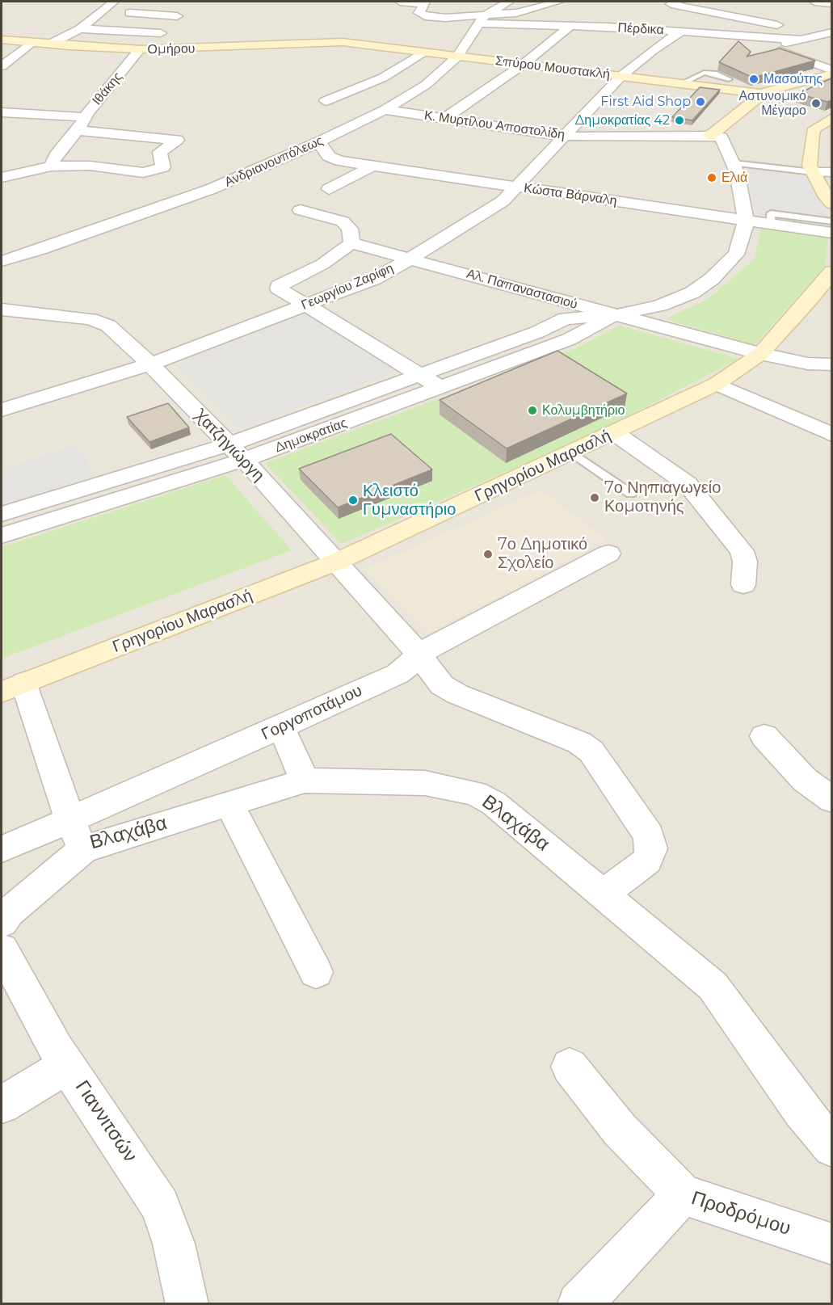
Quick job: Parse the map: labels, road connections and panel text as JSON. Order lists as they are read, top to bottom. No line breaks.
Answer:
{"streets":{"street":["Πέρδικα","Ομήρου","Σπύρου Μουστακλή","Ιθάκης","Κ. Μυρτίλου Αποστολίδη","Ανδριανουπόλεως","Κώστα Βάρναλη","Γεωργίου Ζαρίφη","Αλ. Παπαναστασιού","Δημοκρατίας","Χατζηγιώργη","Γρηγορίου Μαρασλή","Γοργοποτάμου","Βλαχάβα","Γιαννιτσών","Προδρόμου"]},"crossings":[["Πέρδικα","Ανδριανουπόλεως"],["Πέρδικα","Γεωργίου Ζαρίφη"],["Ομήρου","Σπύρου Μουστακλή"],["Ομήρου","Ιθάκης"],["Σπύρου Μουστακλή","Ανδριανουπόλεως"],["Σπύρου Μουστακλή","Γεωργίου Ζαρίφη"],["Κ. Μυρτίλου Αποστολίδη","Ανδριανουπόλεως"],["Κ. Μυρτίλου Αποστολίδη","Γεωργίου Ζαρίφη"],["Κ. Μυρτίλου Αποστολίδη","Δημοκρατίας"],["Ανδριανουπόλεως","Κώστα Βάρναλη"],["Κώστα Βάρναλη","Γεωργίου Ζαρίφη"],["Κώστα Βάρναλη","Δημοκρατίας"],["Γεωργίου Ζαρίφη","Αλ. Παπαναστασιού"],["Γεωργίου Ζαρίφη","Χατζηγιώργη"],["Αλ. Παπαναστασιού","Δημοκρατίας"],["Αλ. Παπαναστασιού","Γρηγορίου Μαρασλή"],["Δημοκρατίας","Χατζηγιώργη"],["Χατζηγιώργη","Γρηγορίου Μαρασλή"],["Χατζηγιώργη","Γοργοποτάμου"],["Χατζηγιώργη","Βλαχάβα"],["Γρηγορίου Μαρασλή","Βλαχάβα"],["Γοργοποτάμου","Βλαχάβα"]],"places":["Μασούτης","First Aid Shop","Αστυνομικό Μέγαρο","Δημοκρατίας 42","Ελιά","Κολυμβητήριο","7ο Νηπιαγωγείο Κομοτηνής","Κλειστό Γυμναστήριο","7ο Δημοτικό Σχολείο"]}
